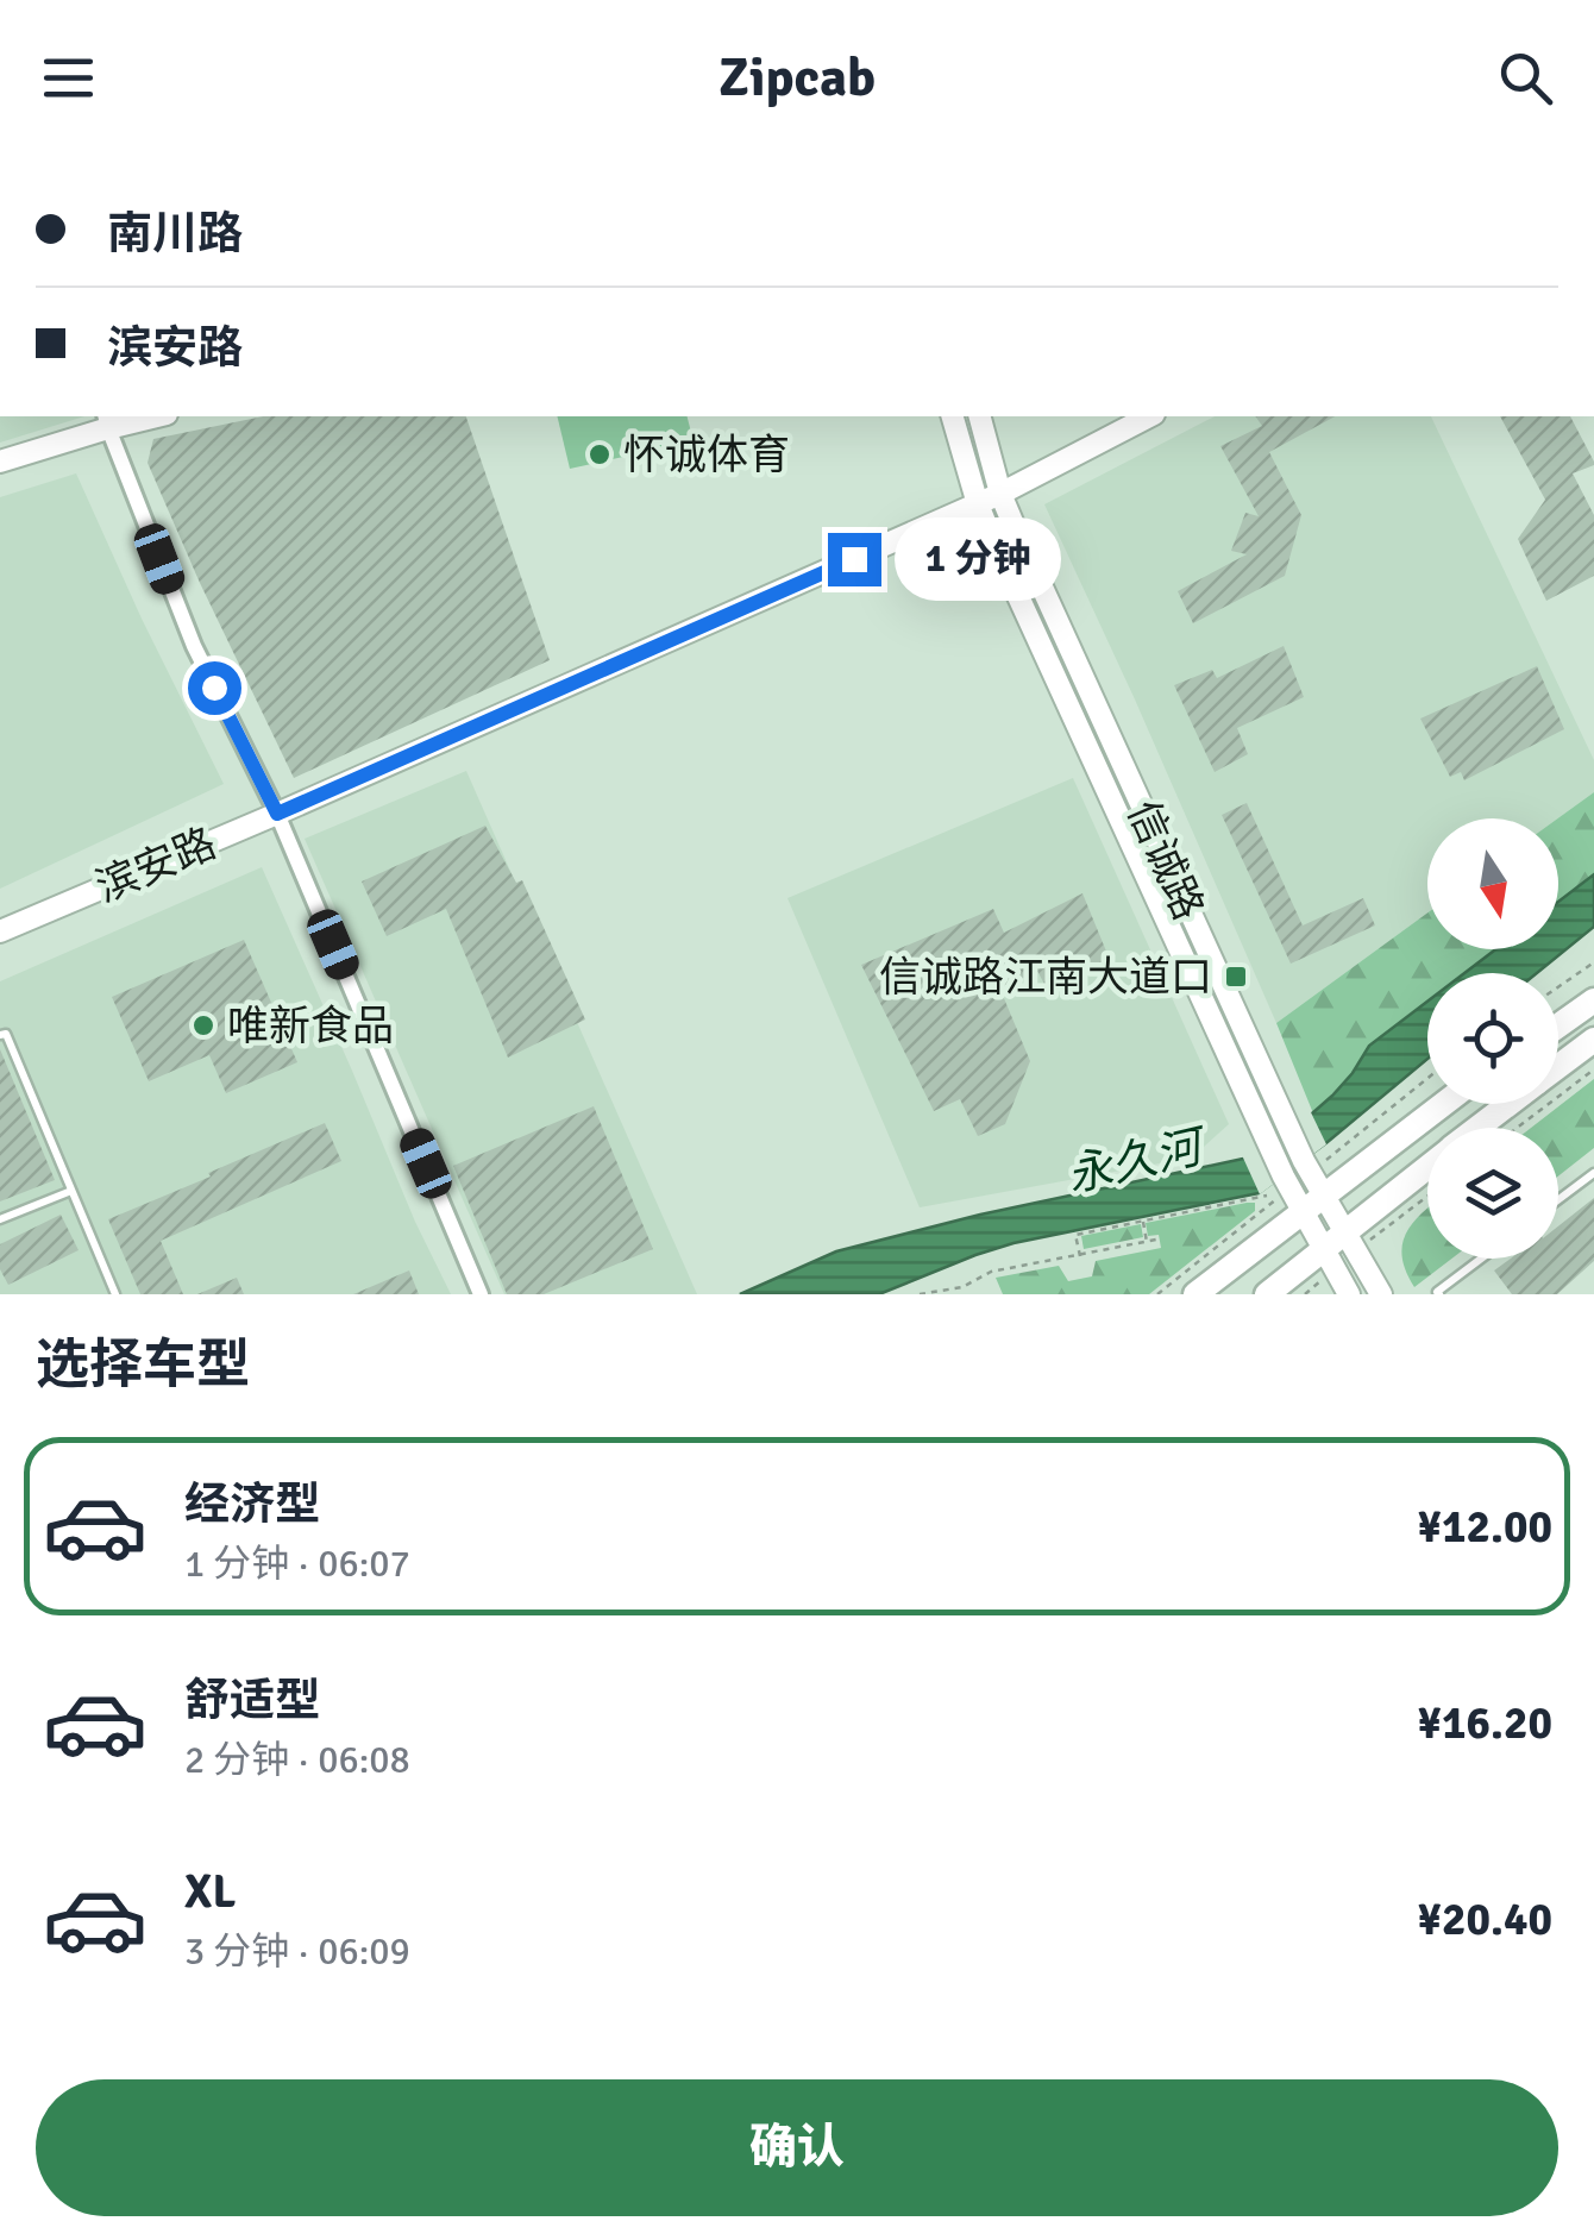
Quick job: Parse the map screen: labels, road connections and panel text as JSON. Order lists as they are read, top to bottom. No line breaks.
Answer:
{"streets":{"main road":["信诚路","滨安路"]},"crossings":[["信诚路","滨安路"]],"water":["永久河"],"places":{"other":["怀诚体育","唯新食品"],"transit":["信诚路江南大道口"]},"north":"bottom","page":{"header":"Zipcab","banner":["南川路","滨安路"],"bubble":"1 分钟","heading":"选择车型","list":[{"name":"经济型","note":"1 分钟 · 06:07","value":"¥12.00"},{"name":"舒适型","note":"2 分钟 · 06:08","value":"¥16.20"},{"name":"XL","note":"3 分钟 · 06:09","value":"¥20.40"}],"buttons":"确认"}}
